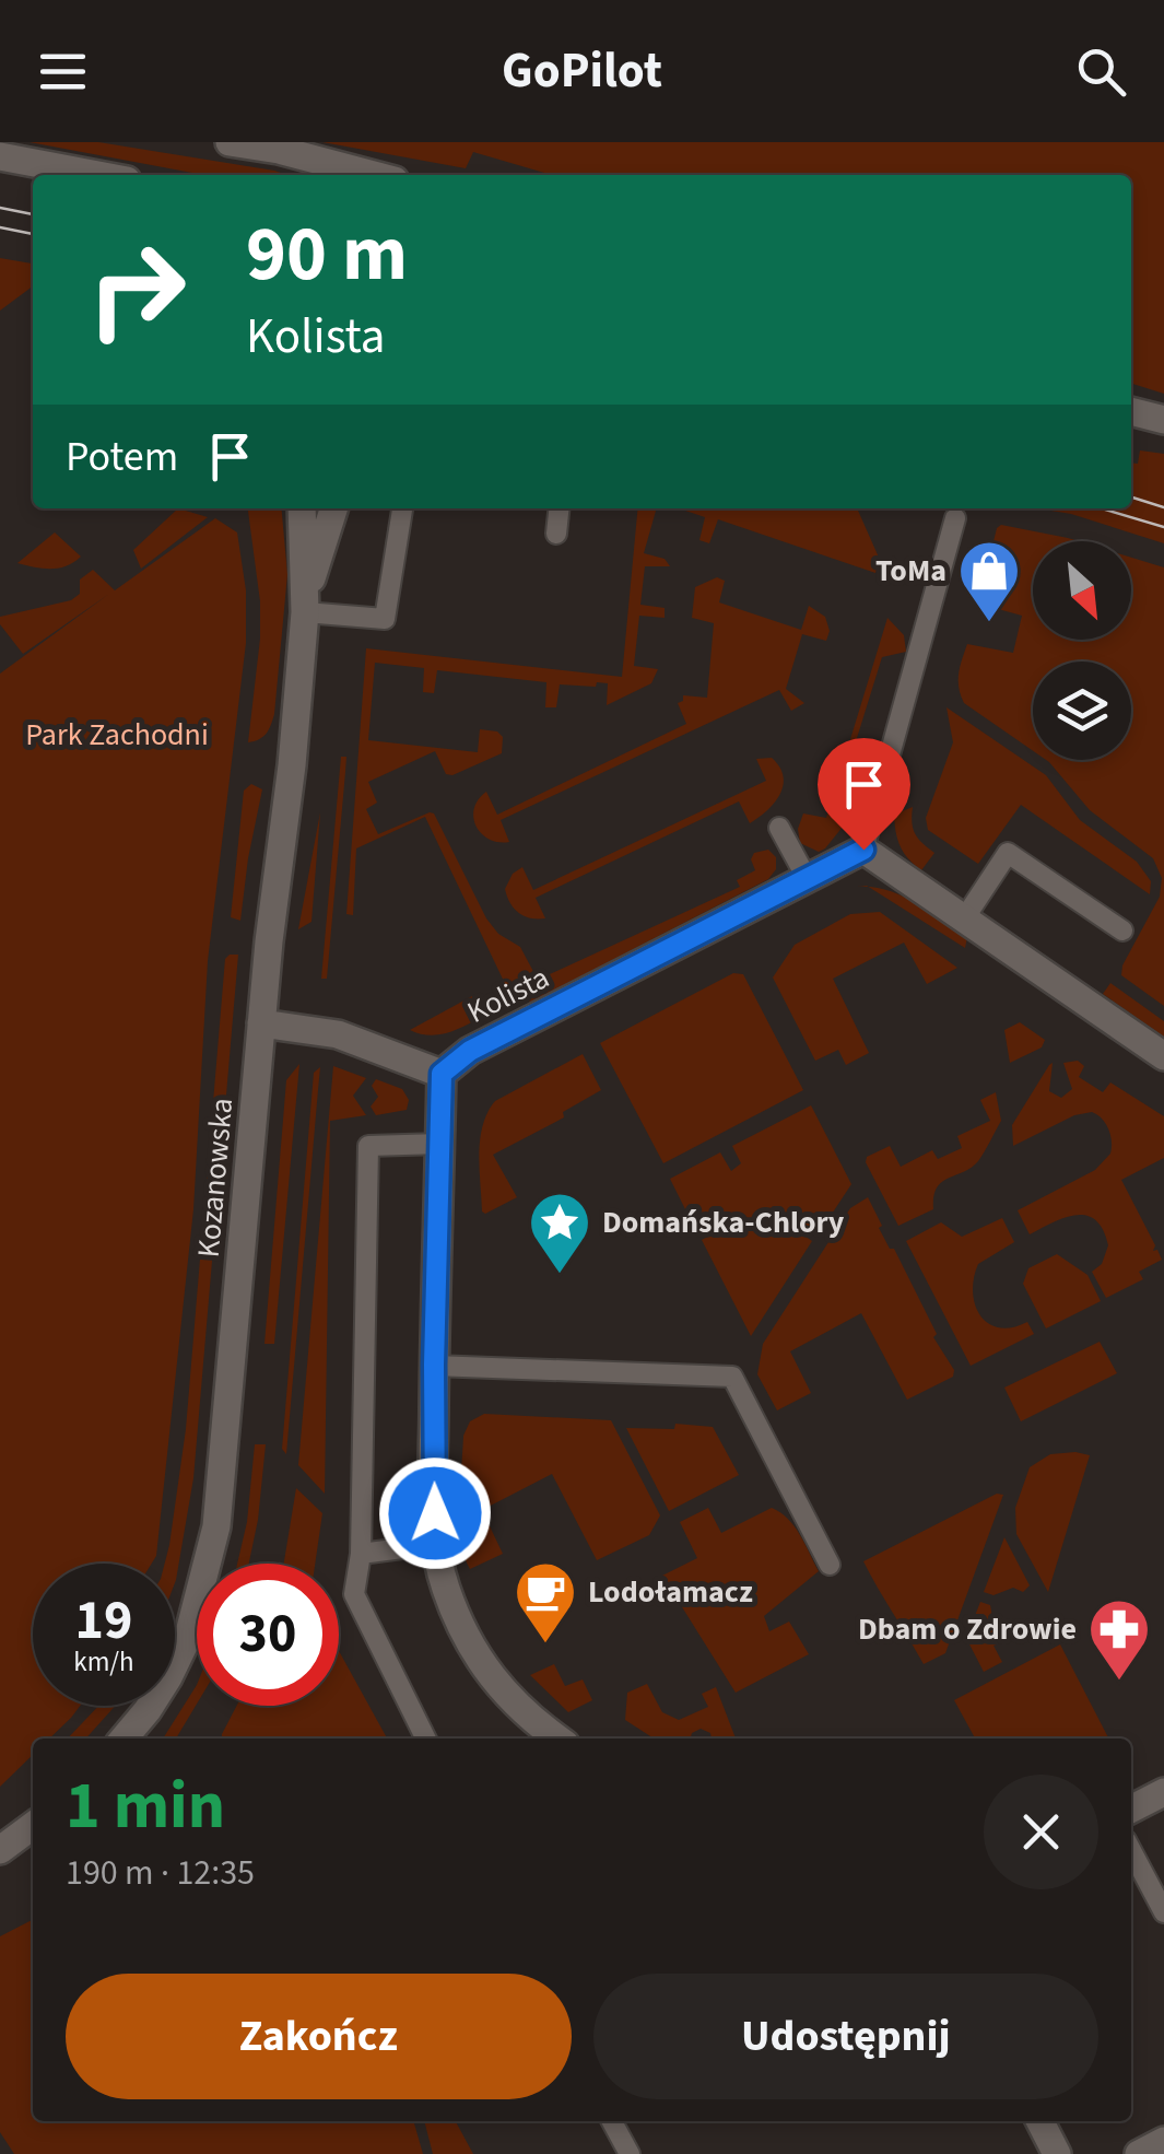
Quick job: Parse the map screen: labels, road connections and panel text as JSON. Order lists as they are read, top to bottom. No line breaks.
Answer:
{"streets":{"street":["Kolista","Kozanowska"]},"parks":["Park Zachodni"],"places":{"shop":["ToMa"],"place":["Domańska-Chlory"],"cafe":["Lodołamacz"],"pharmacy":["Dbam o Zdrowie"]},"north":"bottom right","page":{"header":"GoPilot","turn":["90 m","Kolista"],"then":"Potem","speed":"19 km/h","limit":"30","heading":["1 min","190 m · 12:35"],"buttons":["Zakończ","Udostępnij"]}}
